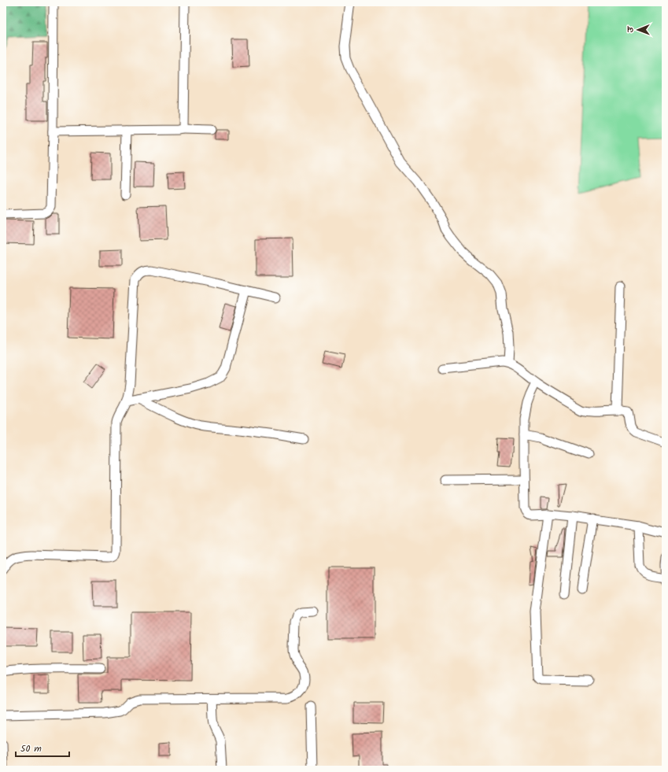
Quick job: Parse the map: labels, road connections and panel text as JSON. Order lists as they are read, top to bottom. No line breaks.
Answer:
{"scale_bar":"50 m","north":"left"}
